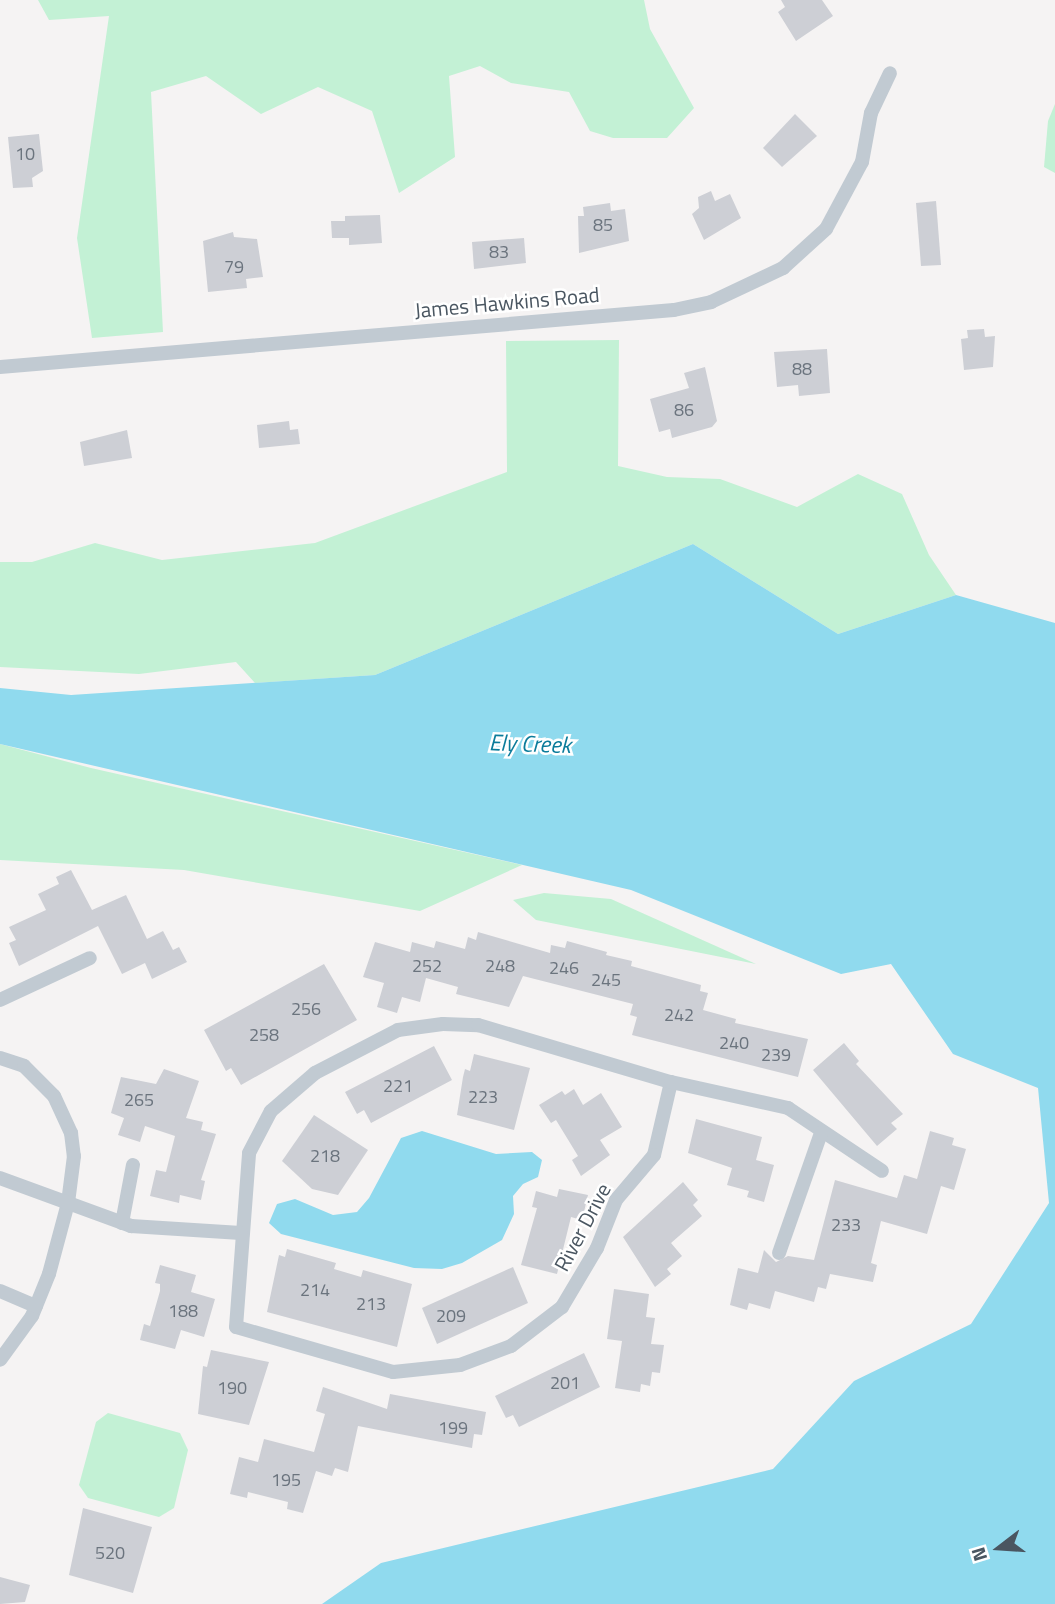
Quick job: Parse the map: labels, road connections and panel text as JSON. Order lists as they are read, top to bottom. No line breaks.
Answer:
{"streets":{"street":["James Hawkins Road","River Drive"]},"water":["Ely Creek"],"house_numbers":["10","85","83","79","88","86","252","248","246","245","256","242","258","240","239","221","223","265","218","233","214","213","188","209","201","190","199","195","520"],"north":"left"}
